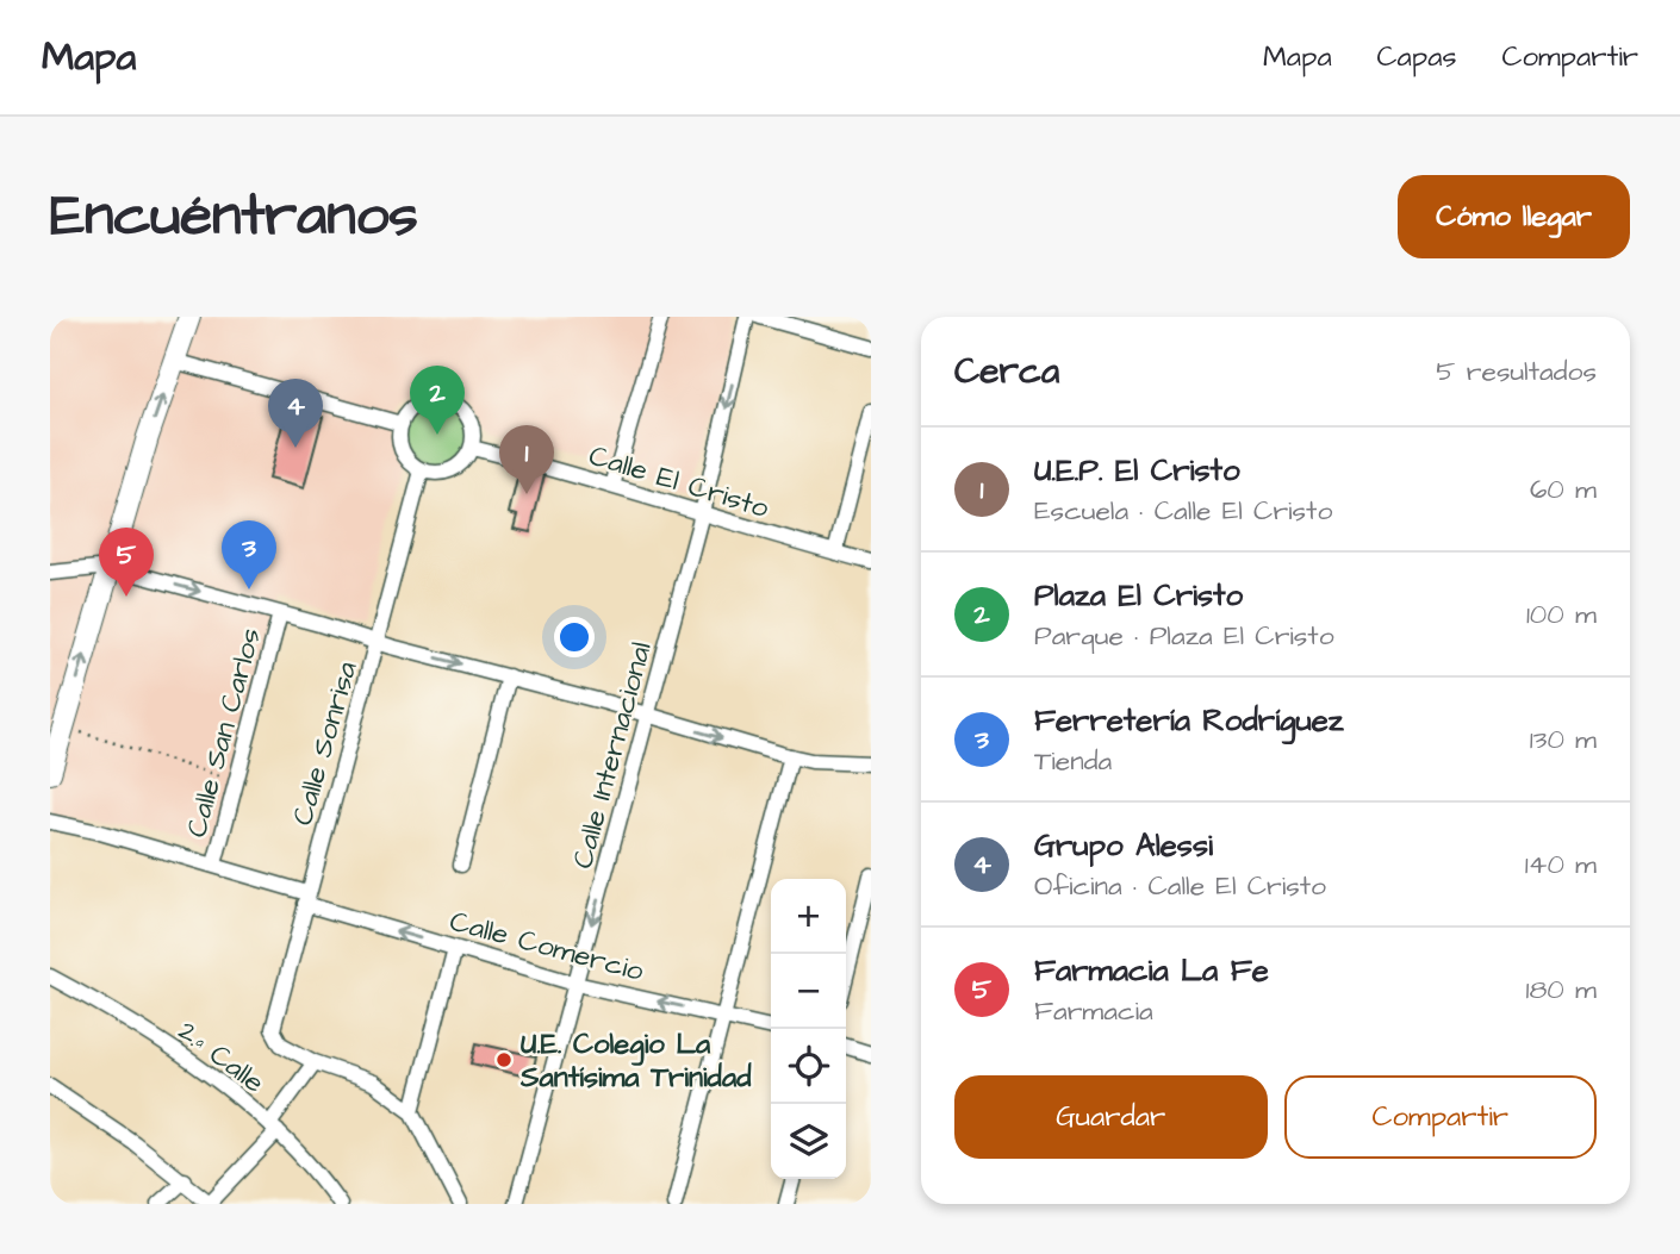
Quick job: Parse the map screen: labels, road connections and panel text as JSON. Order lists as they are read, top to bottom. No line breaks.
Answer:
{"streets":{"street":["Calle El Cristo","Calle San Carlos","Calle Sonrisa","Calle Internacional","Calle Comercio","2.ª Calle"]},"crossings":[["Calle El Cristo","Calle Sonrisa"],["Calle El Cristo","Calle Internacional"],["Calle San Carlos","Calle Comercio"],["Calle Sonrisa","Calle Comercio"],["Calle Internacional","Calle Comercio"]],"one_way":["Calle Comercio"],"places":["U.E. Colegio La Santísima Trinidad"],"page":{"header":"Mapa","nav":["Mapa","Capas","Compartir"],"buttons":["Cómo llegar",["Guardar","Compartir"]],"title":"Encuéntranos","heading":["Cerca","5 resultados"],"pins":["2","4","1","3","5"],"list":[{"mark":"1","name":"U.E.P. El Cristo","note":"Escuela · Calle El Cristo","value":"60 m"},{"mark":"2","name":"Plaza El Cristo","note":"Parque · Plaza El Cristo","value":"100 m"},{"mark":"3","name":"Ferretería Rodríguez","note":"Tienda","value":"130 m"},{"mark":"4","name":"Grupo Alessi","note":"Oficina · Calle El Cristo","value":"140 m"},{"mark":"5","name":"Farmacia La Fe","note":"Farmacia","value":"180 m"}],"map_buttons":["+","−"]}}
